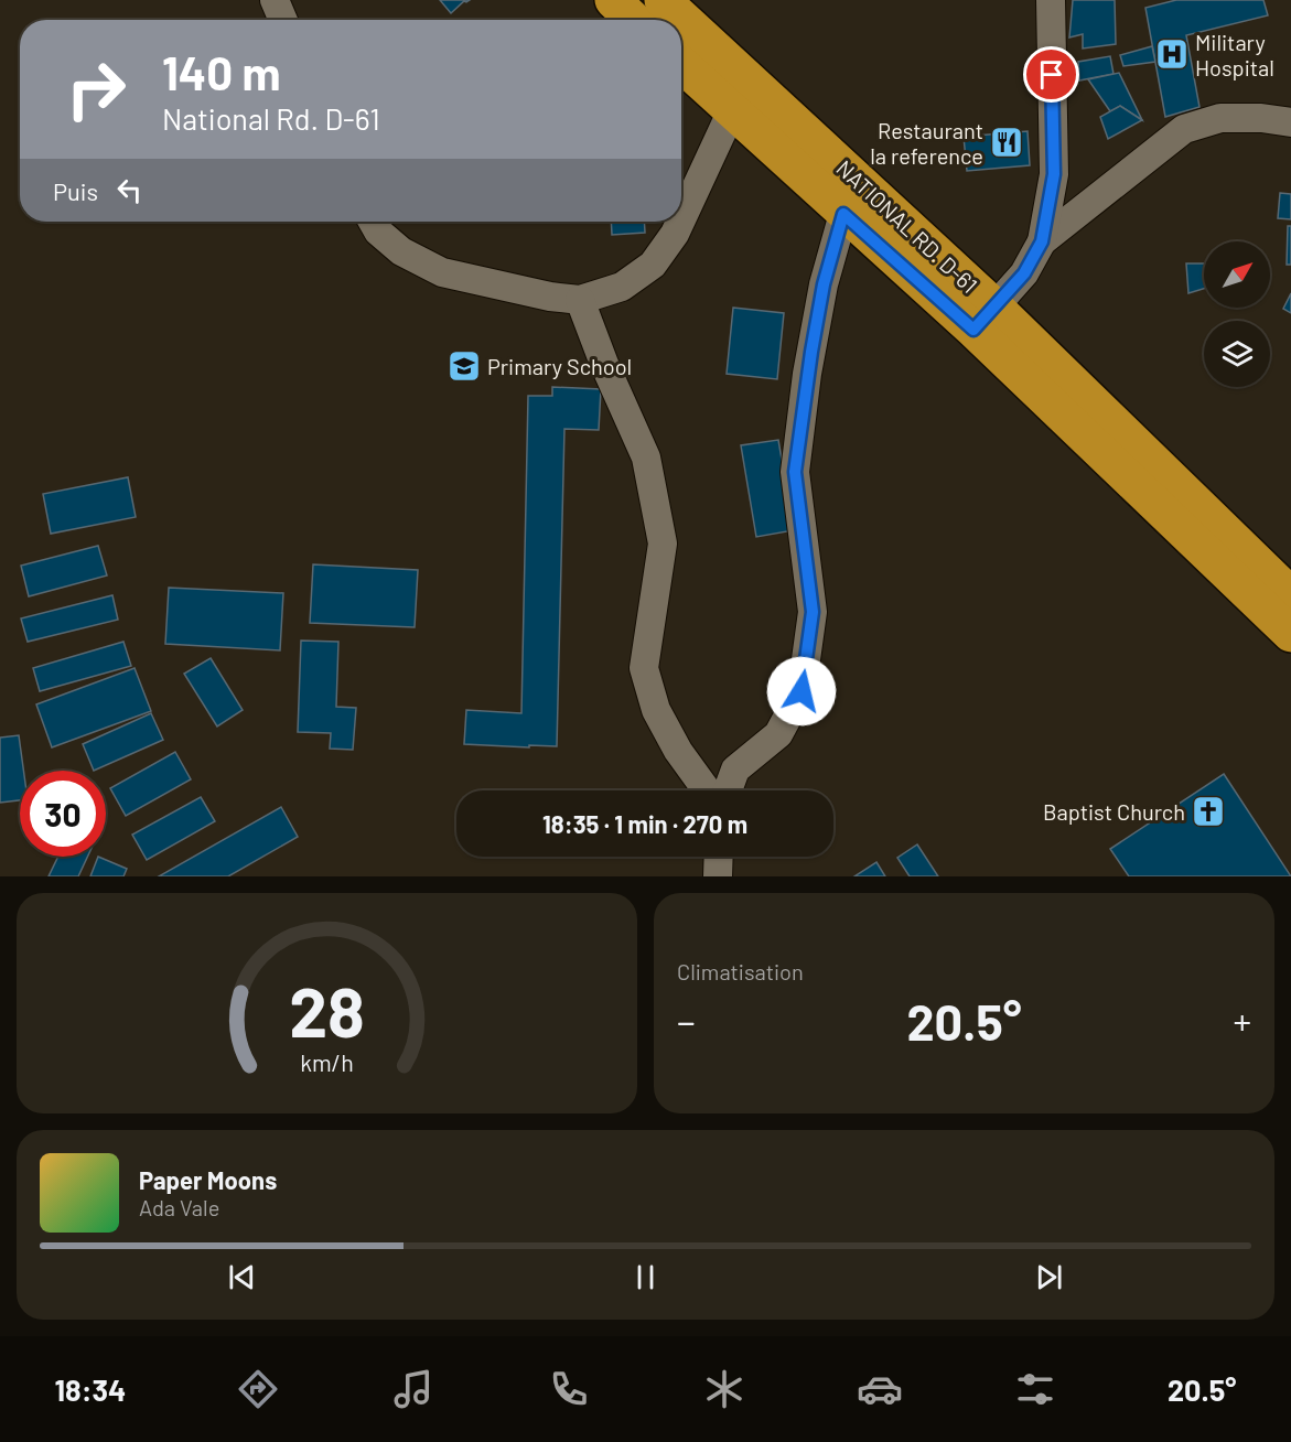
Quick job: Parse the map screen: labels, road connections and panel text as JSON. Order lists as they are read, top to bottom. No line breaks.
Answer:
{"streets":{"highway":["NATIONAL RD. D-61"]},"places":{"hospital":["Military Hospital"],"restaurant":["Restaurant la reference"],"school or university":["Primary School"],"church":["Baptist Church"]},"north":"top right","page":{"turn":["140 m","National Rd. D-61"],"then":"Puis","limit":"30","trip":"18:35 · 1 min · 270 m","tile":"Climatisation","heat":["−","20.5°","+"],"song":["Paper Moons","Ada Vale"],"tabs":["18:34","20.5°"],"gauge":["28","km/h"]}}
